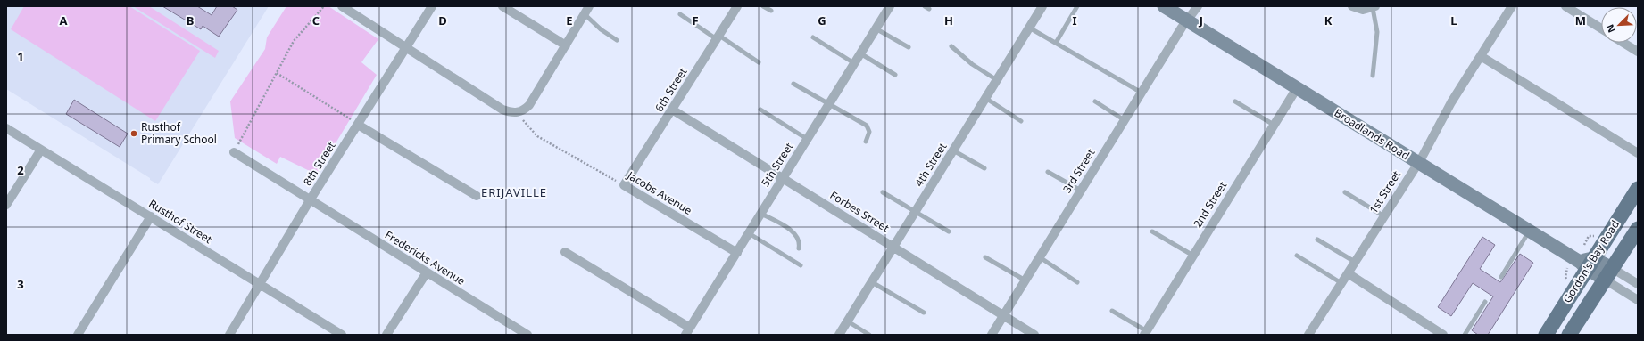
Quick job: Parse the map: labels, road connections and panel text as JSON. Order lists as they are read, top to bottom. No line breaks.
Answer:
{"streets":{"main road":["Broadlands Road","Gordon's Bay Road"],"street":["6th Street","8th Street","5th Street","4th Street","3rd Street","1st Street","Jacobs Avenue","2nd Street","Forbes Street","Rusthof Street","Fredericks Avenue"]},"crossings":[["6th Street","Jacobs Avenue"],["6th Street","Forbes Street"],["Broadlands Road","3rd Street"],["Broadlands Road","1st Street"],["Broadlands Road","2nd Street"],["Broadlands Road","Gordon's Bay Road"],["8th Street","Rusthof Street"],["8th Street","Fredericks Avenue"],["5th Street","Jacobs Avenue"],["5th Street","Forbes Street"],["4th Street","Forbes Street"],["3rd Street","Forbes Street"]],"districts":["ERIJAVILLE"],"places":["Rusthof Primary School"],"north":"bottom left","grid":{"columns":["A","B","C","D","E","F","G","H","I","J","K","L","M"],"rows":["1","2","3"]}}
